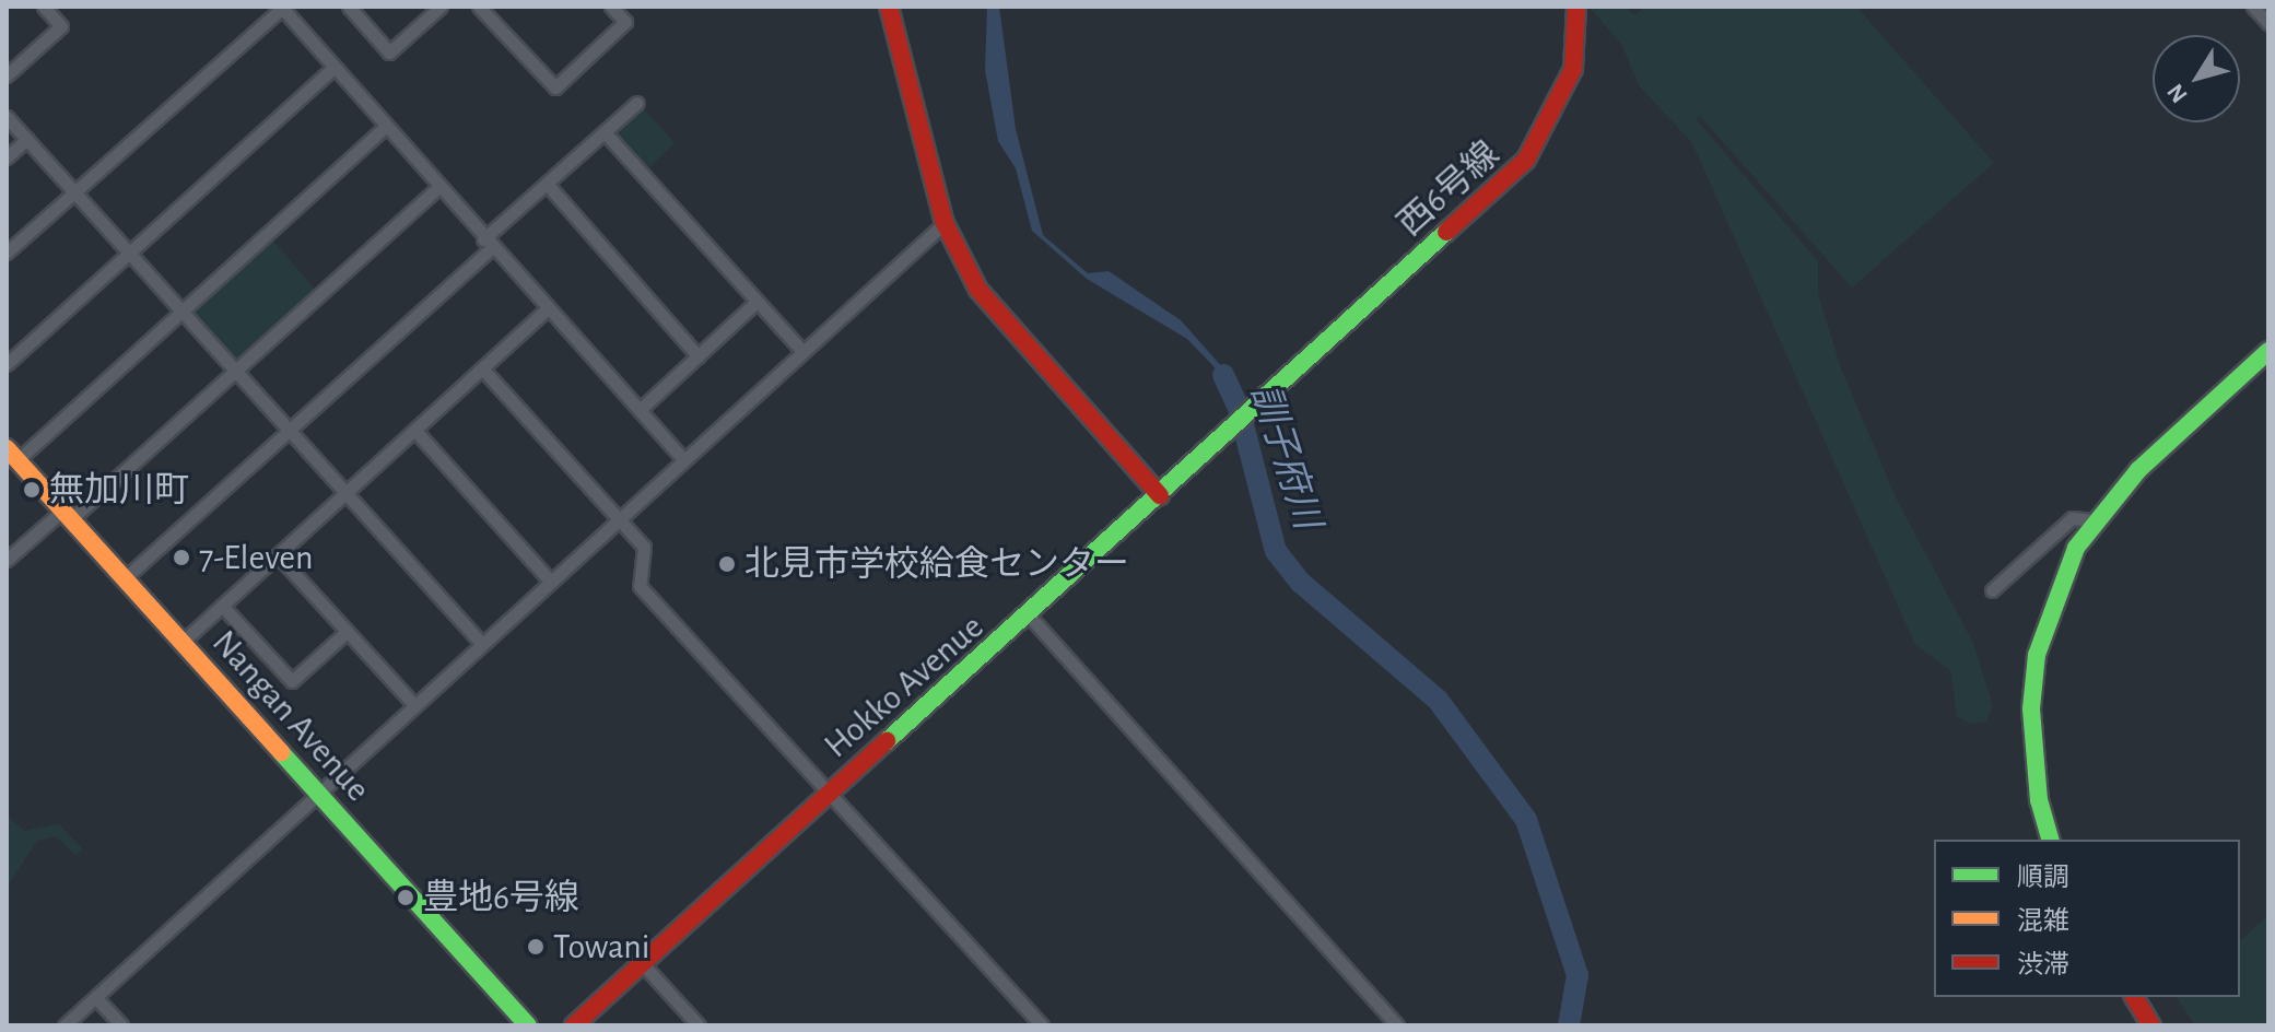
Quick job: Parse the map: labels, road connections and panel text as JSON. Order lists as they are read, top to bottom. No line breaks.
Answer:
{"streets":{"street":["西6号線","Hokko Avenue","Nangan Avenue"]},"crossings":[["西6号線","Hokko Avenue"]],"water":["訓子府川"],"places":["無加川町","7-Eleven","北見市学校給食センター","豊地6号線","Towani"],"legend":["順調","混雑","渋滞"],"north":"bottom left"}
